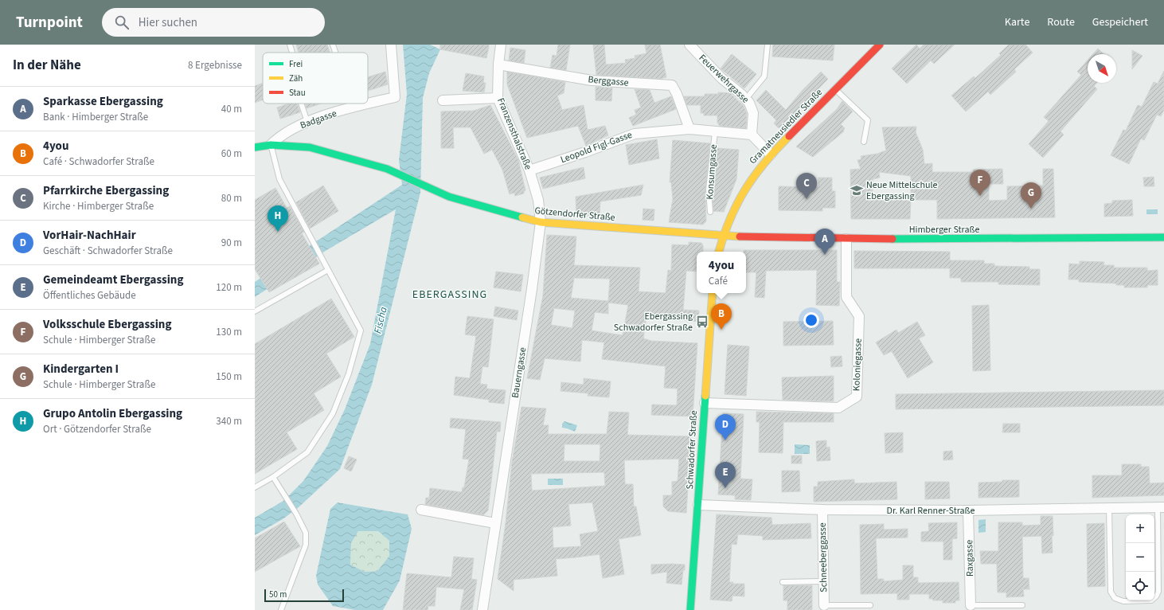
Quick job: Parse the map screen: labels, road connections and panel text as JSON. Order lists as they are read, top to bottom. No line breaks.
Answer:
{"streets":{"main road":["Gramatneusiedler Straße","Götzendorfer Straße","Himberger Straße","Schwadorfer Straße"],"street":["Feuerwehrgasse","Berggasse","Badgasse","Franzensthalstraße","Leopold Figl-Gasse","Koloniegasse","Bauerngasse","Dr. Karl Renner-Straße","Schneeberggasse","Raxgasse"],"lane":["Konsumgasse"]},"crossings":[["Feuerwehrgasse","Leopold Figl-Gasse"],["Berggasse","Franzensthalstraße"],["Berggasse","Leopold Figl-Gasse"],["Badgasse","Götzendorfer Straße"],["Gramatneusiedler Straße","Götzendorfer Straße"],["Gramatneusiedler Straße","Himberger Straße"],["Franzensthalstraße","Leopold Figl-Gasse"],["Franzensthalstraße","Götzendorfer Straße"],["Franzensthalstraße","Bauerngasse"],["Leopold Figl-Gasse","Konsumgasse"],["Götzendorfer Straße","Himberger Straße"],["Götzendorfer Straße","Bauerngasse"],["Himberger Straße","Koloniegasse"],["Koloniegasse","Schwadorfer Straße"],["Schwadorfer Straße","Dr. Karl Renner-Straße"],["Dr. Karl Renner-Straße","Schneeberggasse"],["Dr. Karl Renner-Straße","Raxgasse"]],"districts":["EBERGASSING"],"water":["Fischa"],"places":{"school or university":["Neue Mittelschule Ebergassing"],"bus stop":["Ebergassing Schwadorfer Straße"]},"legend":["Frei","Zäh","Stau"],"scale_bar":"50 m","north":"bottom right","page":{"header":"Turnpoint","search":"Hier suchen","nav":["Karte","Route","Gespeichert"],"heading":["In der Nähe","8 Ergebnisse"],"list":[{"mark":"A","name":"Sparkasse Ebergassing","note":"Bank · Himberger Straße","value":"40 m"},{"mark":"B","name":"4you","note":"Café · Schwadorfer Straße","value":"60 m"},{"mark":"C","name":"Pfarrkirche Ebergassing","note":"Kirche · Himberger Straße","value":"80 m"},{"mark":"D","name":"VorHair-NachHair","note":"Geschäft · Schwadorfer Straße","value":"90 m"},{"mark":"E","name":"Gemeindeamt Ebergassing","note":"Öffentliches Gebäude","value":"120 m"},{"mark":"F","name":"Volksschule Ebergassing","note":"Schule · Himberger Straße","value":"130 m"},{"mark":"G","name":"Kindergarten I","note":"Schule · Himberger Straße","value":"150 m"},{"mark":"H","name":"Grupo Antolin Ebergassing","note":"Ort · Götzendorfer Straße","value":"340 m"}],"pins":["F","C","G","H","A","B","D","E"],"popup":["4you","Café"],"map_buttons":["+","−"],"scale":"50 m"}}
